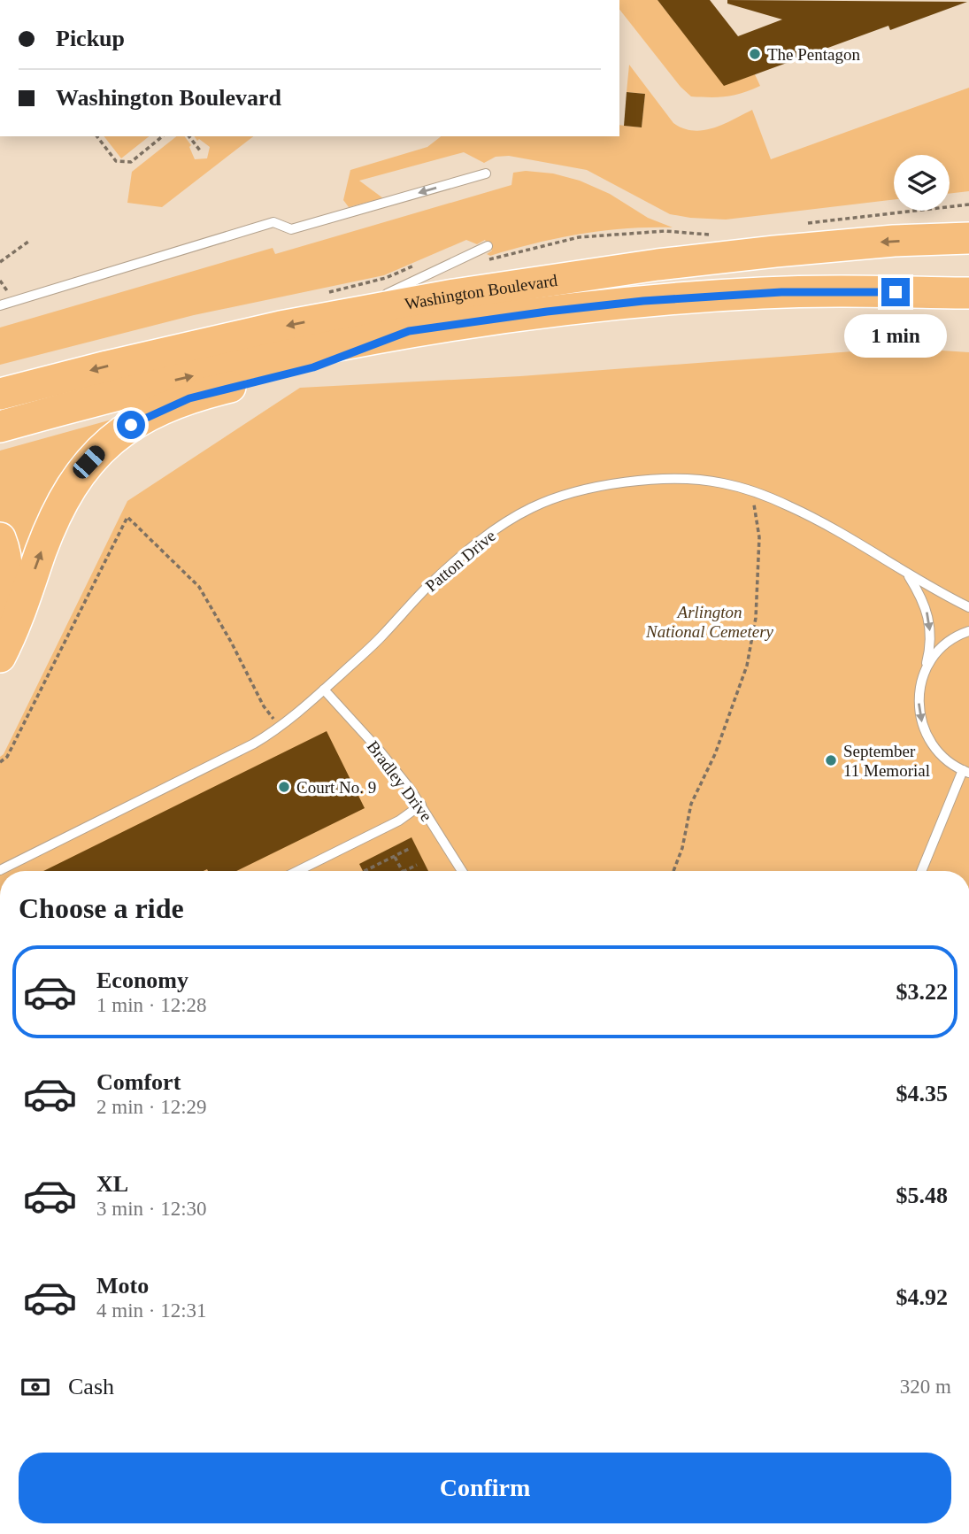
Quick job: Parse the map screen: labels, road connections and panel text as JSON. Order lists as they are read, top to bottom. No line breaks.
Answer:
{"streets":{"highway":["Washington Boulevard"],"lane":["Patton Drive","Bradley Drive"]},"crossings":[["Patton Drive","Bradley Drive"]],"parks":["Arlington National Cemetery"],"places":["The Pentagon","September 11 Memorial","Court No. 9"],"page":{"banner":["Pickup","Washington Boulevard"],"bubble":"1 min","heading":"Choose a ride","list":[{"name":"Economy","note":"1 min · 12:28","value":"$3.22"},{"name":"Comfort","note":"2 min · 12:29","value":"$4.35"},{"name":"XL","note":"3 min · 12:30","value":"$5.48"},{"name":"Moto","note":"4 min · 12:31","value":"$4.92"}],"pay":["Cash","320 m"],"buttons":"Confirm"}}
